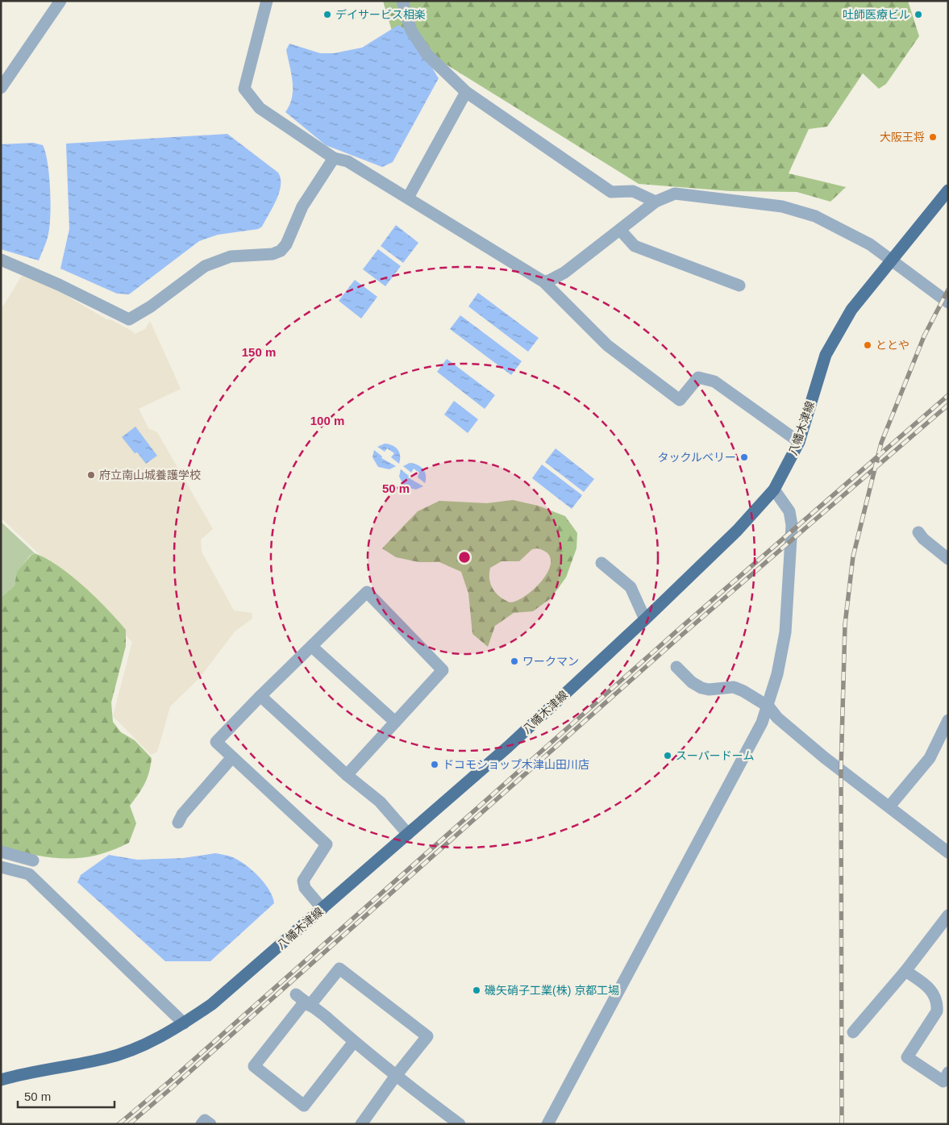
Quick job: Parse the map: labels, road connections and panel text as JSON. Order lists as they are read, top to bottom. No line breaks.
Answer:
{"streets":{"main road":["八幡木津線"]},"places":["デイサービス相楽","吐師医療ビル","大阪王将","ととや","タックルベリー","府立南山城養護学校","ワークマン","スーパードーム","ドコモショップ木津山田川店","磯矢硝子工業(株) 京都工場"],"scale_bar":"50 m","rings":["150 m","100 m","50 m"]}
